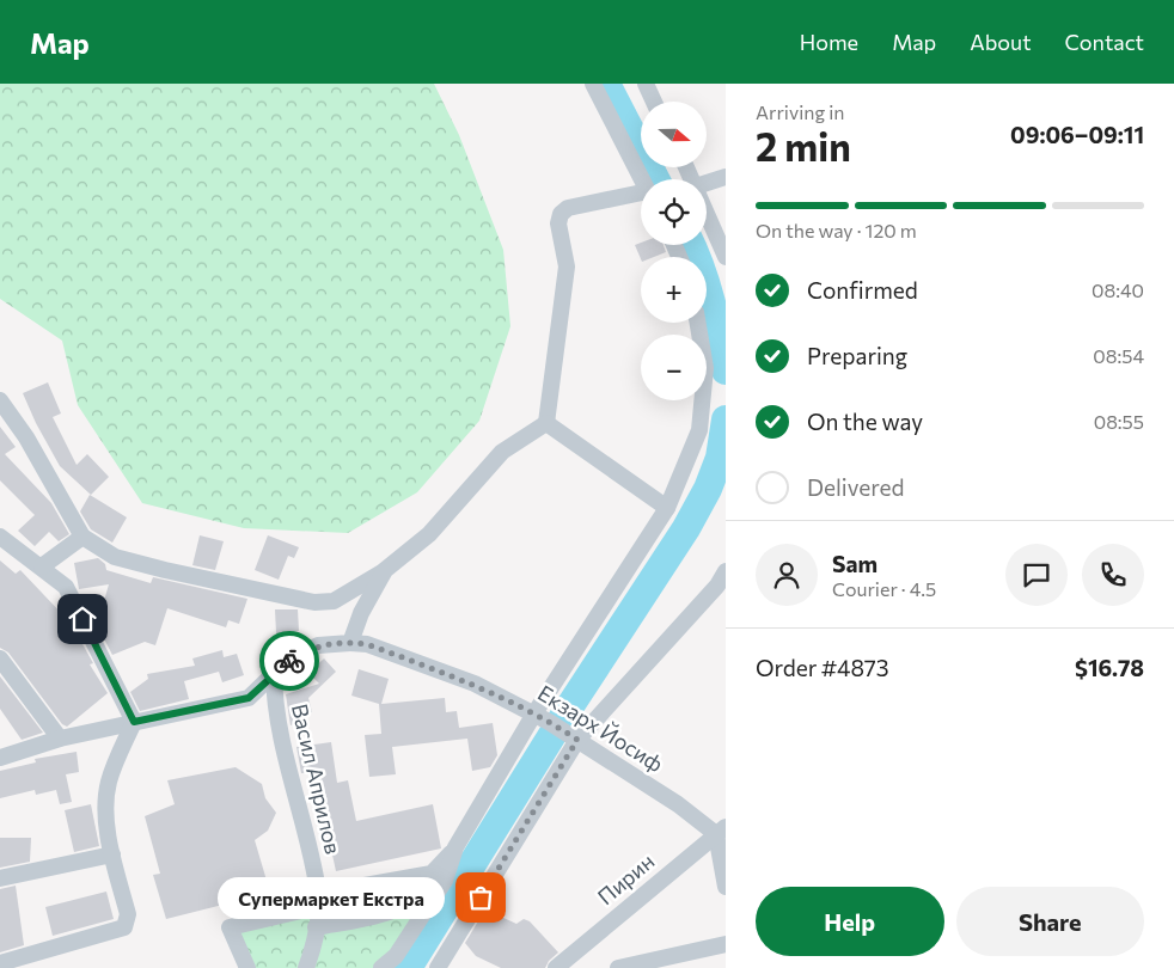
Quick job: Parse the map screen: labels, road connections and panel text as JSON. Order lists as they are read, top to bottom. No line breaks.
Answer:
{"streets":{"street":["Екзарх Йосиф","Васил Априлов","Пирин"]},"crossings":[["Екзарх Йосиф","Васил Априлов"],["Екзарх Йосиф","Пирин"]],"places":["Супермаркет Екстра"],"north":"right","page":{"header":"Map","nav":["Home","Map","About","Contact"],"heading":["2 min","Arriving in","09:06–09:11"],"panel":["Sam","Courier · 4.5","Order #4873","$16.78"],"map_buttons":["+","−"],"bar":"On the way · 120 m","list":[["Confirmed","08:40"],["Preparing","08:54"],["On the way","08:55"],"Delivered"],"buttons":["Help","Share"],"bubble":"Супермаркет Екстра"}}
